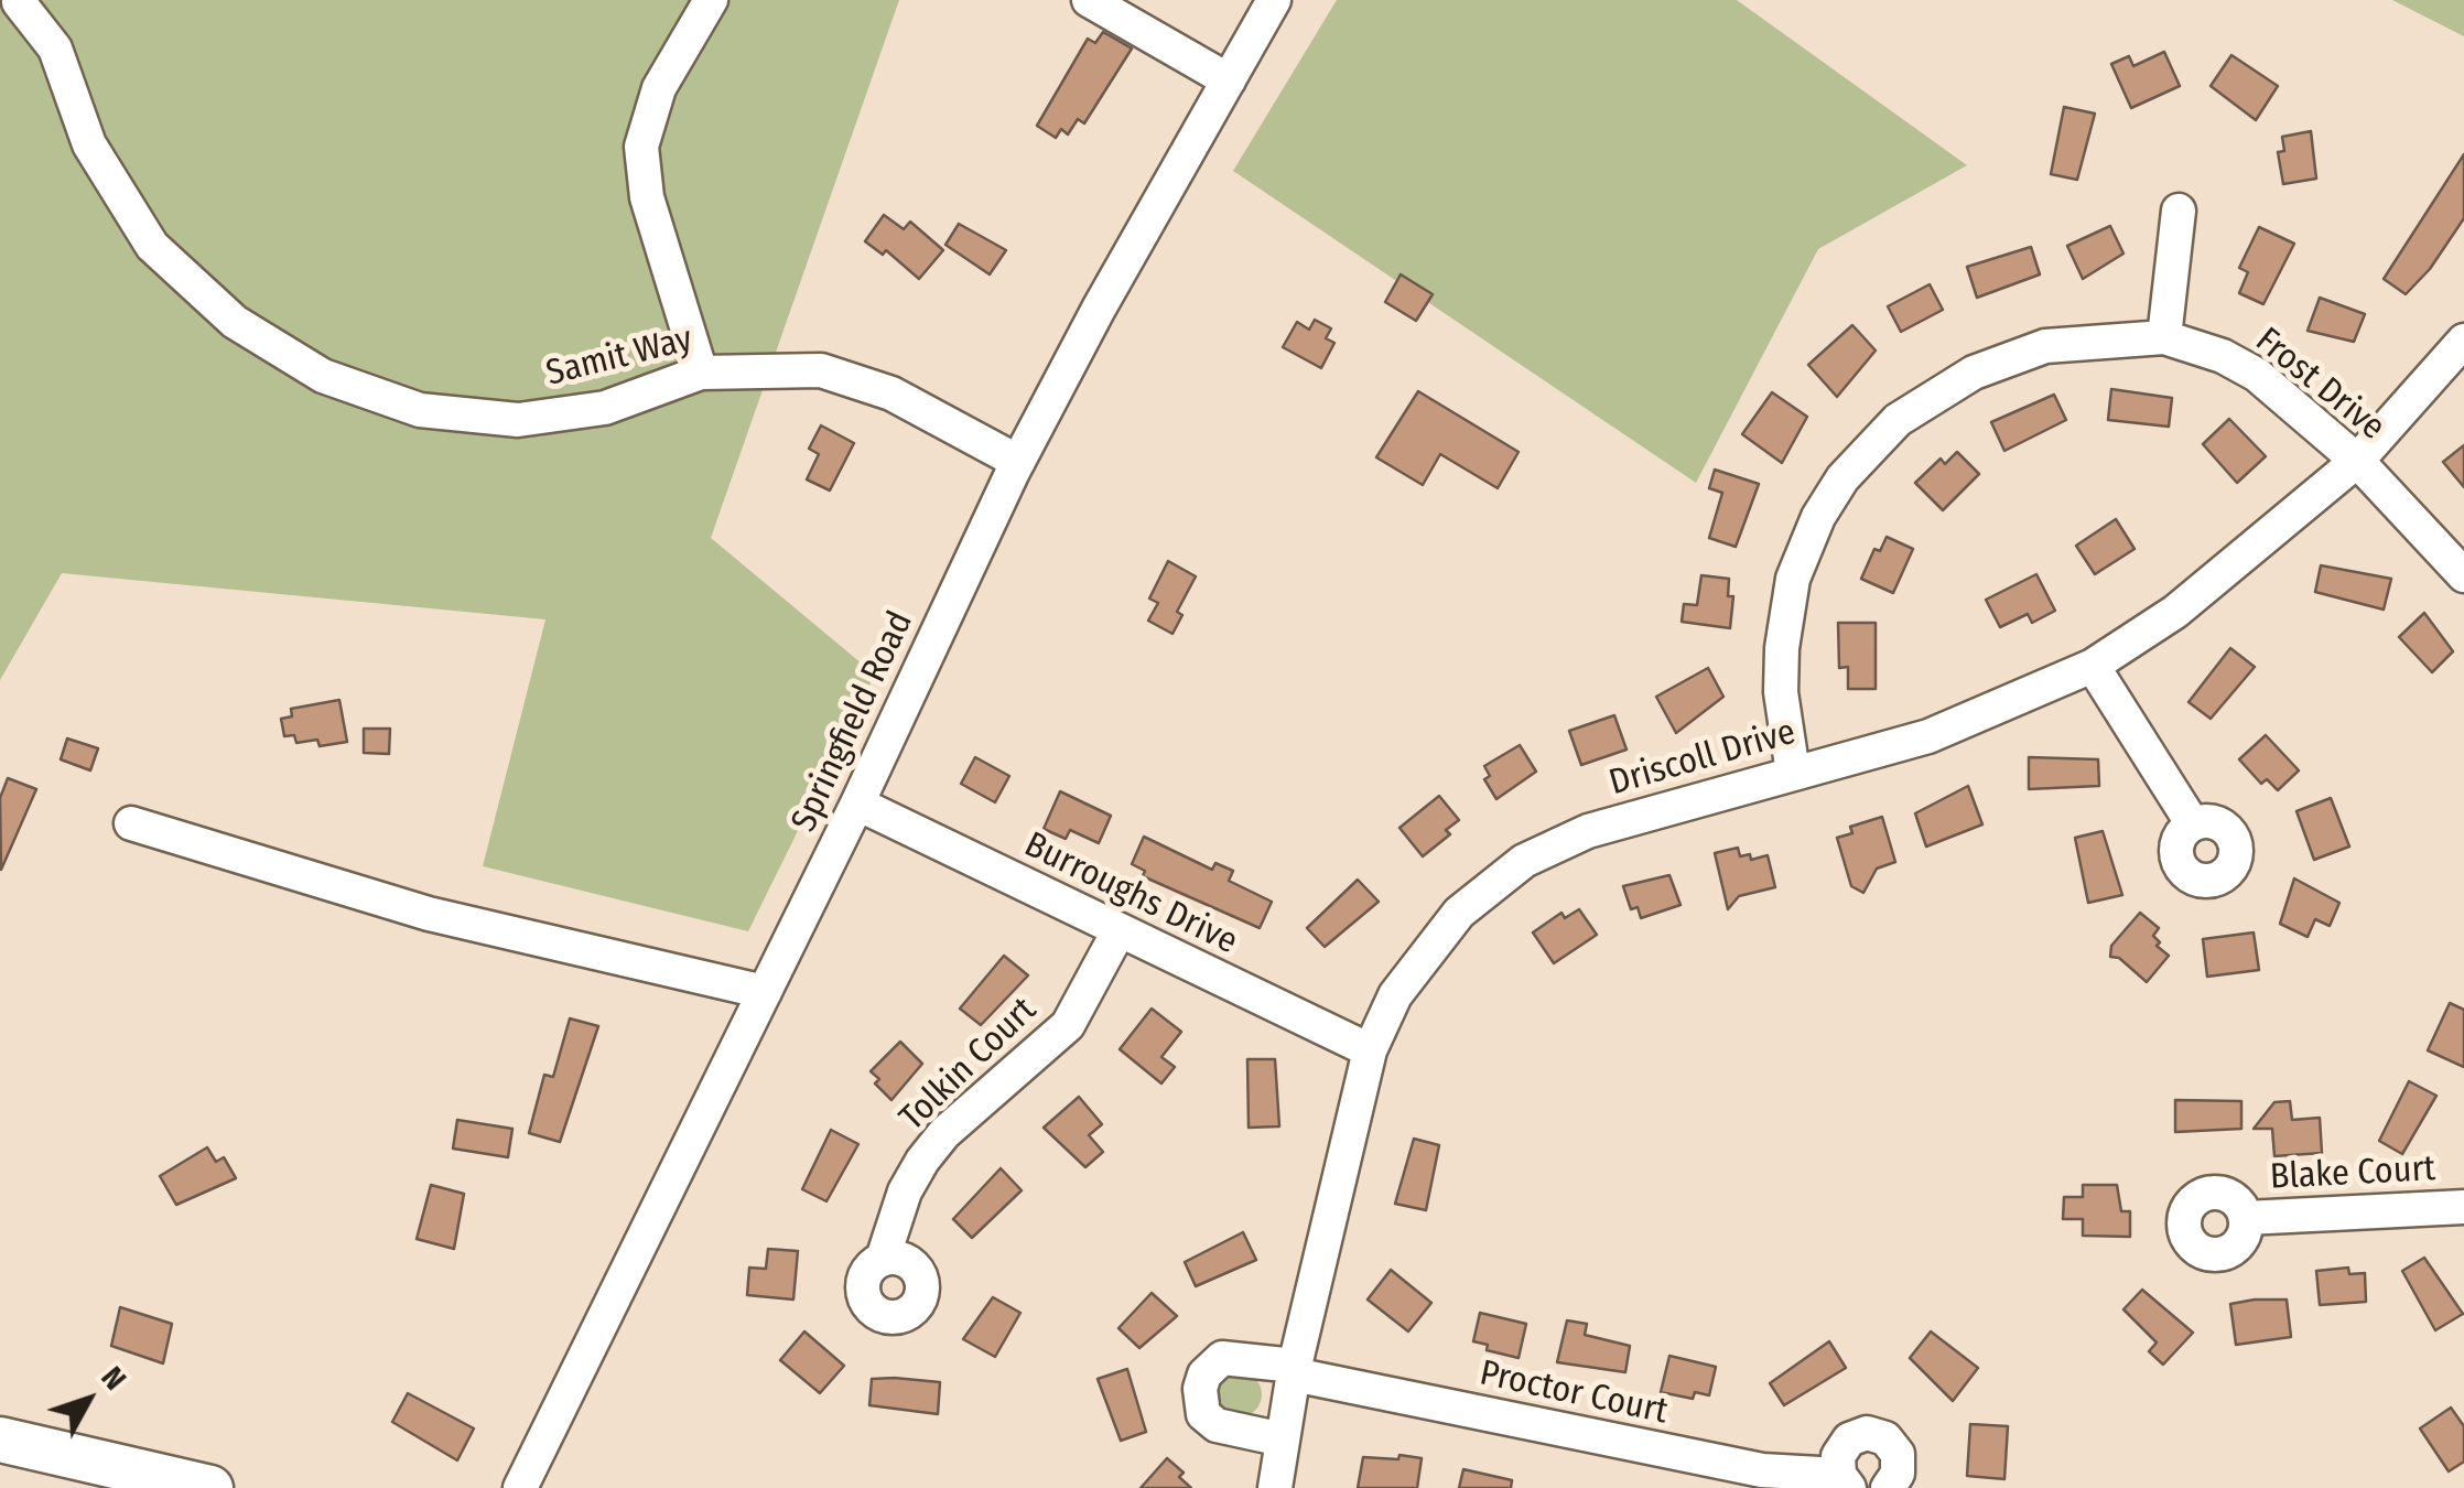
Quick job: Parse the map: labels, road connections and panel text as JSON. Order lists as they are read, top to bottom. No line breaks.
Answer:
{"streets":{"street":["Samit Way","Frost Drive","Springfield Road","Driscoll Drive","Burroughs Drive","Tolkin Court","Blake Court","Proctor Court"]},"crossings":[["Samit Way","Springfield Road"],["Frost Drive","Driscoll Drive"],["Springfield Road","Burroughs Drive"],["Driscoll Drive","Burroughs Drive"],["Driscoll Drive","Proctor Court"],["Burroughs Drive","Tolkin Court"]],"north":"top right"}
